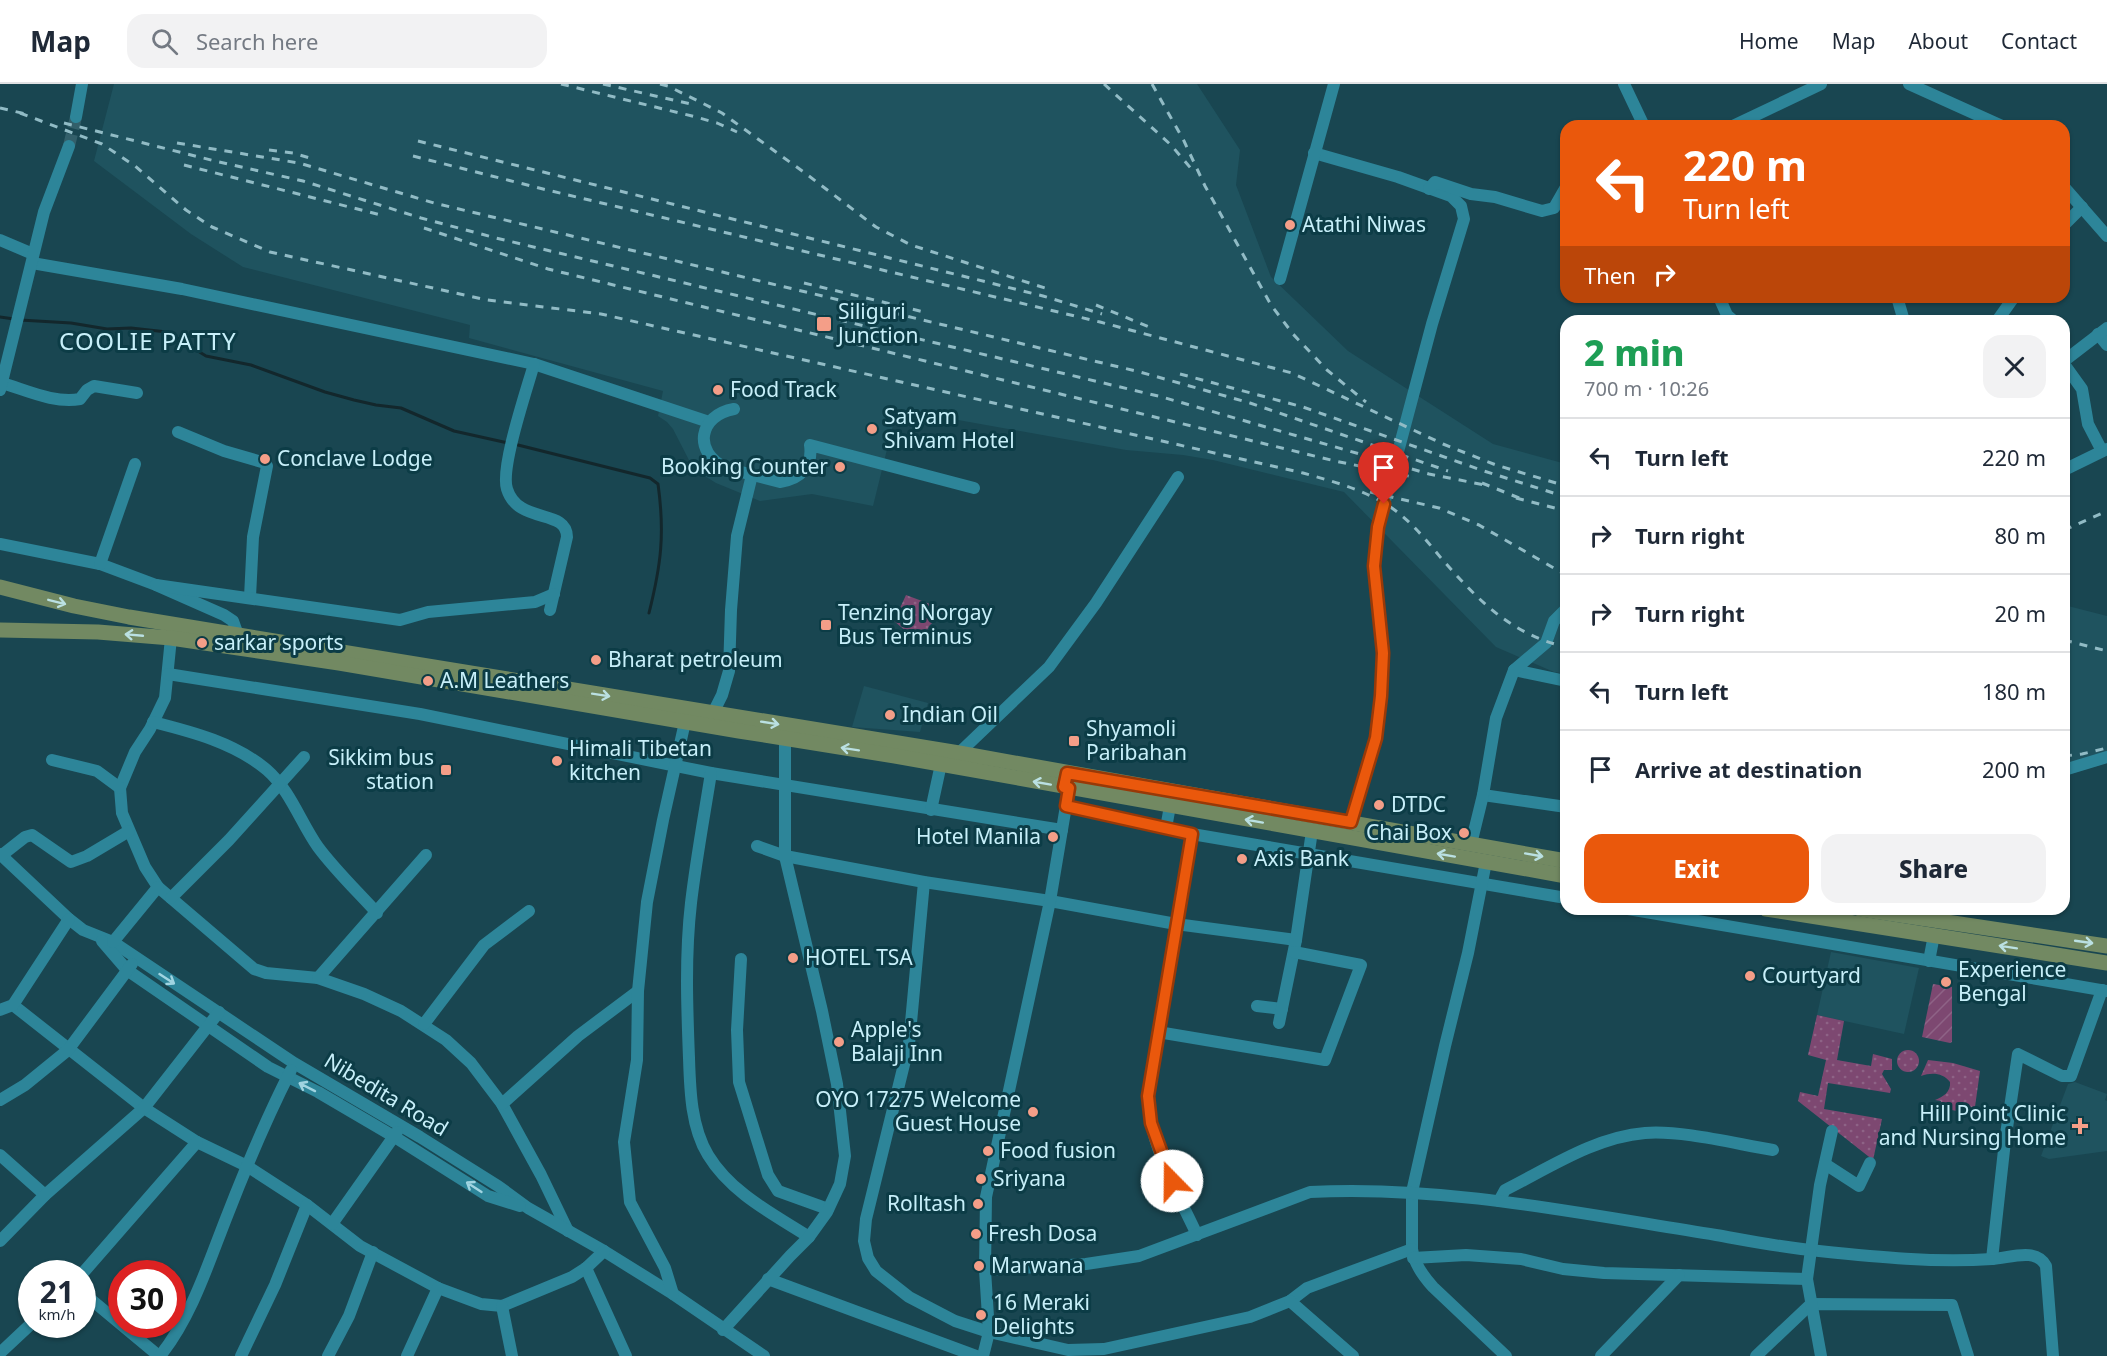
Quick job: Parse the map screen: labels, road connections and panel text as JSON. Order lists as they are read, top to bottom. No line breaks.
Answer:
{"streets":{"street":["Nibedita Road"]},"districts":["COOLIE PATTY"],"places":{"other":["Atathi Niwas","Food Track","Satyam Shivam Hotel","Conclave Lodge","Booking Counter","sarkar sports","Bharat petroleum","A.M Leathers","Indian Oil","Himali Tibetan kitchen","DTDC","Chai Box","Hotel Manila","Axis Bank","HOTEL TSA","Courtyard","Experience Bengal","Apple's Balaji Inn","OYO 17275 Welcome Guest House","Food fusion","Sriyana","Rolltash","Fresh Dosa","Marwana","16 Meraki Delights"],"transit":["Siliguri Junction","Tenzing Norgay Bus Terminus","Shyamoli Paribahan","Sikkim bus station"],"health":["Hill Point Clinic and Nursing Home"]},"page":{"header":"Map","search":"Search here","nav":["Home","Map","About","Contact"],"turn":["220 m","Turn left"],"then":"Then","heading":["2 min","700 m · 10:26"],"list":[{"name":"Turn left","value":"220 m"},{"name":"Turn right","value":"80 m"},{"name":"Turn right","value":"20 m"},{"name":"Turn left","value":"180 m"},{"name":"Arrive at destination","value":"200 m"}],"buttons":["Exit","Share"],"speed":"21 km/h","limit":"30"}}
